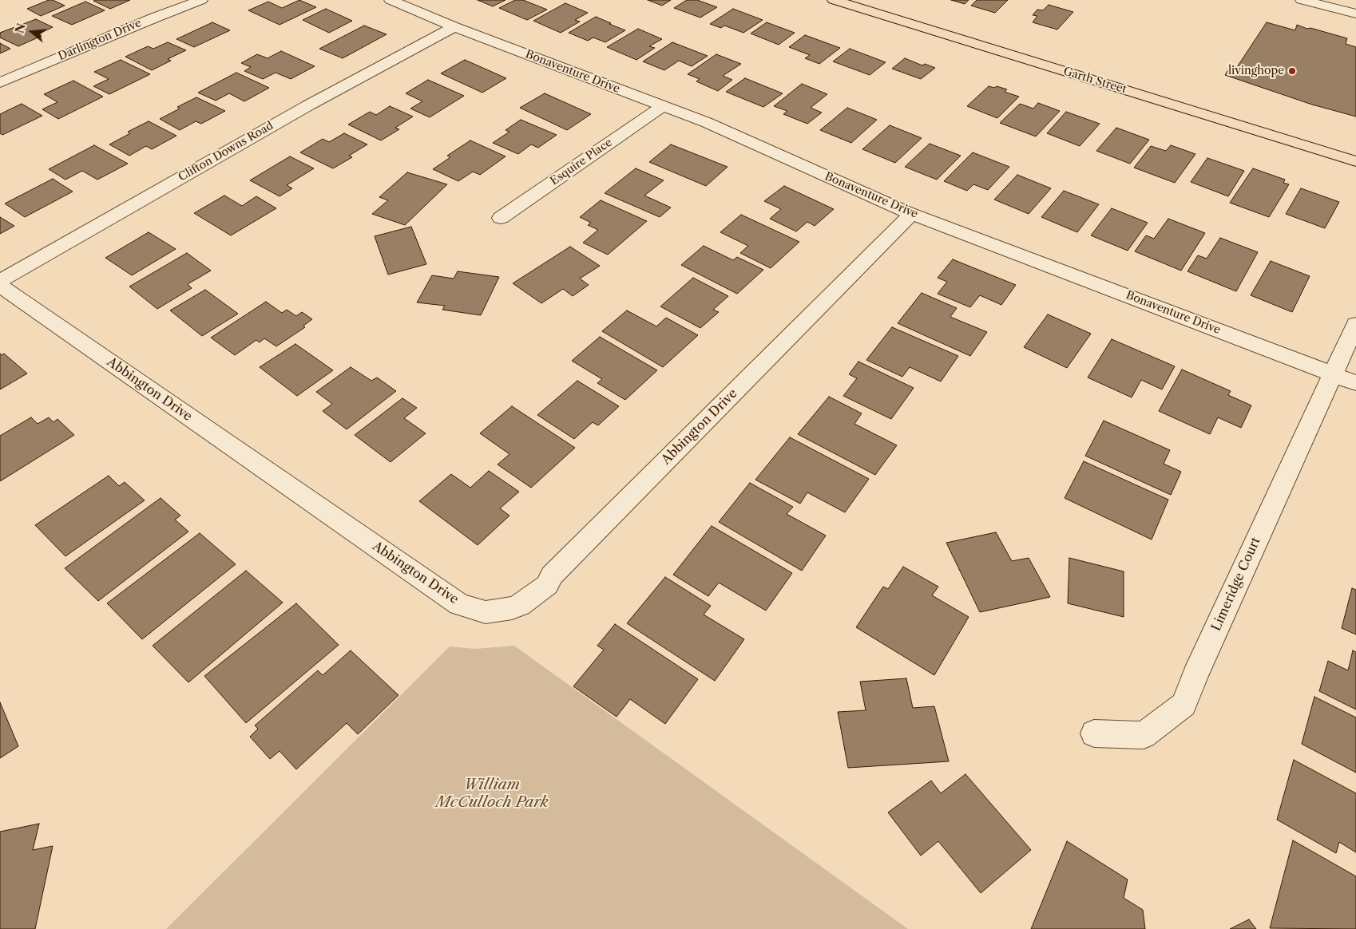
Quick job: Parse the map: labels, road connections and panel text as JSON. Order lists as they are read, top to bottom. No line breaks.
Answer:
{"streets":{"main road":["Garth Street"],"street":["Darlington Drive","Bonaventure Drive","Clifton Downs Road","Esquire Place","Abbington Drive","Limeridge Court"]},"crossings":[["Bonaventure Drive","Clifton Downs Road"],["Bonaventure Drive","Esquire Place"],["Bonaventure Drive","Abbington Drive"],["Bonaventure Drive","Limeridge Court"]],"parks":["William McCulloch Park"],"places":["livinghope"],"north":"left"}
